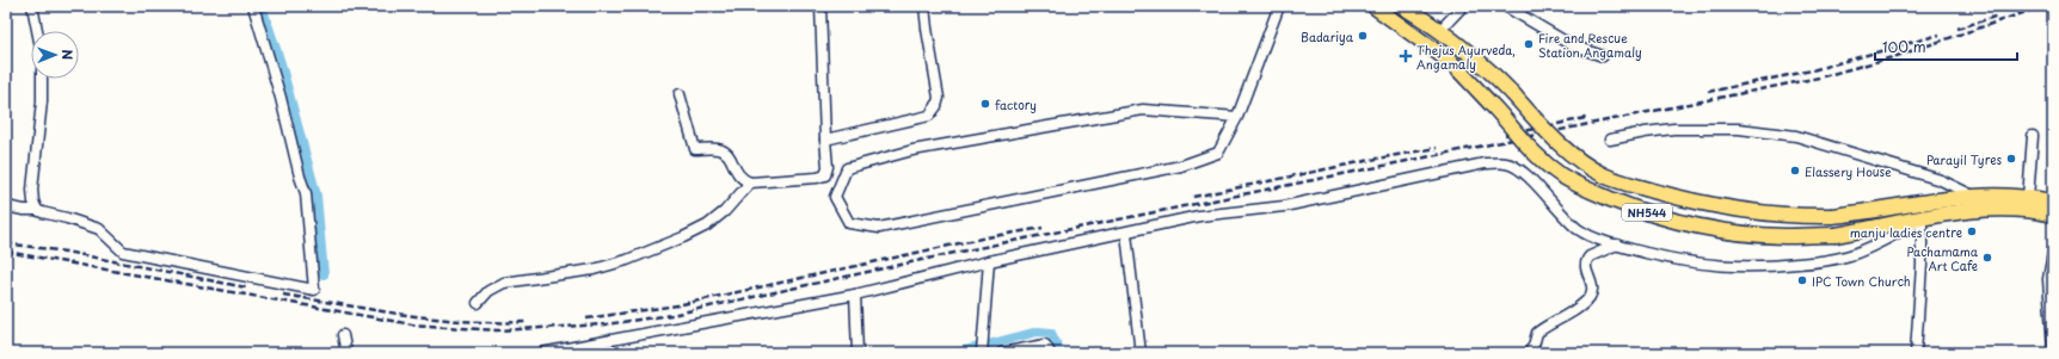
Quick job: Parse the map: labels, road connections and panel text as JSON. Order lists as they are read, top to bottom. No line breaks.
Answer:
{"streets":{"highway":["NH544"]},"places":{"other":["Badariya","Fire and Rescue Station Angamaly","factory","Parayil Tyres","Elassery House","manju ladies centre","Pachamama Art Cafe","IPC Town Church"],"health":["Thejus Ayurveda, Angamaly"]},"scale_bar":"100 m","north":"right"}
